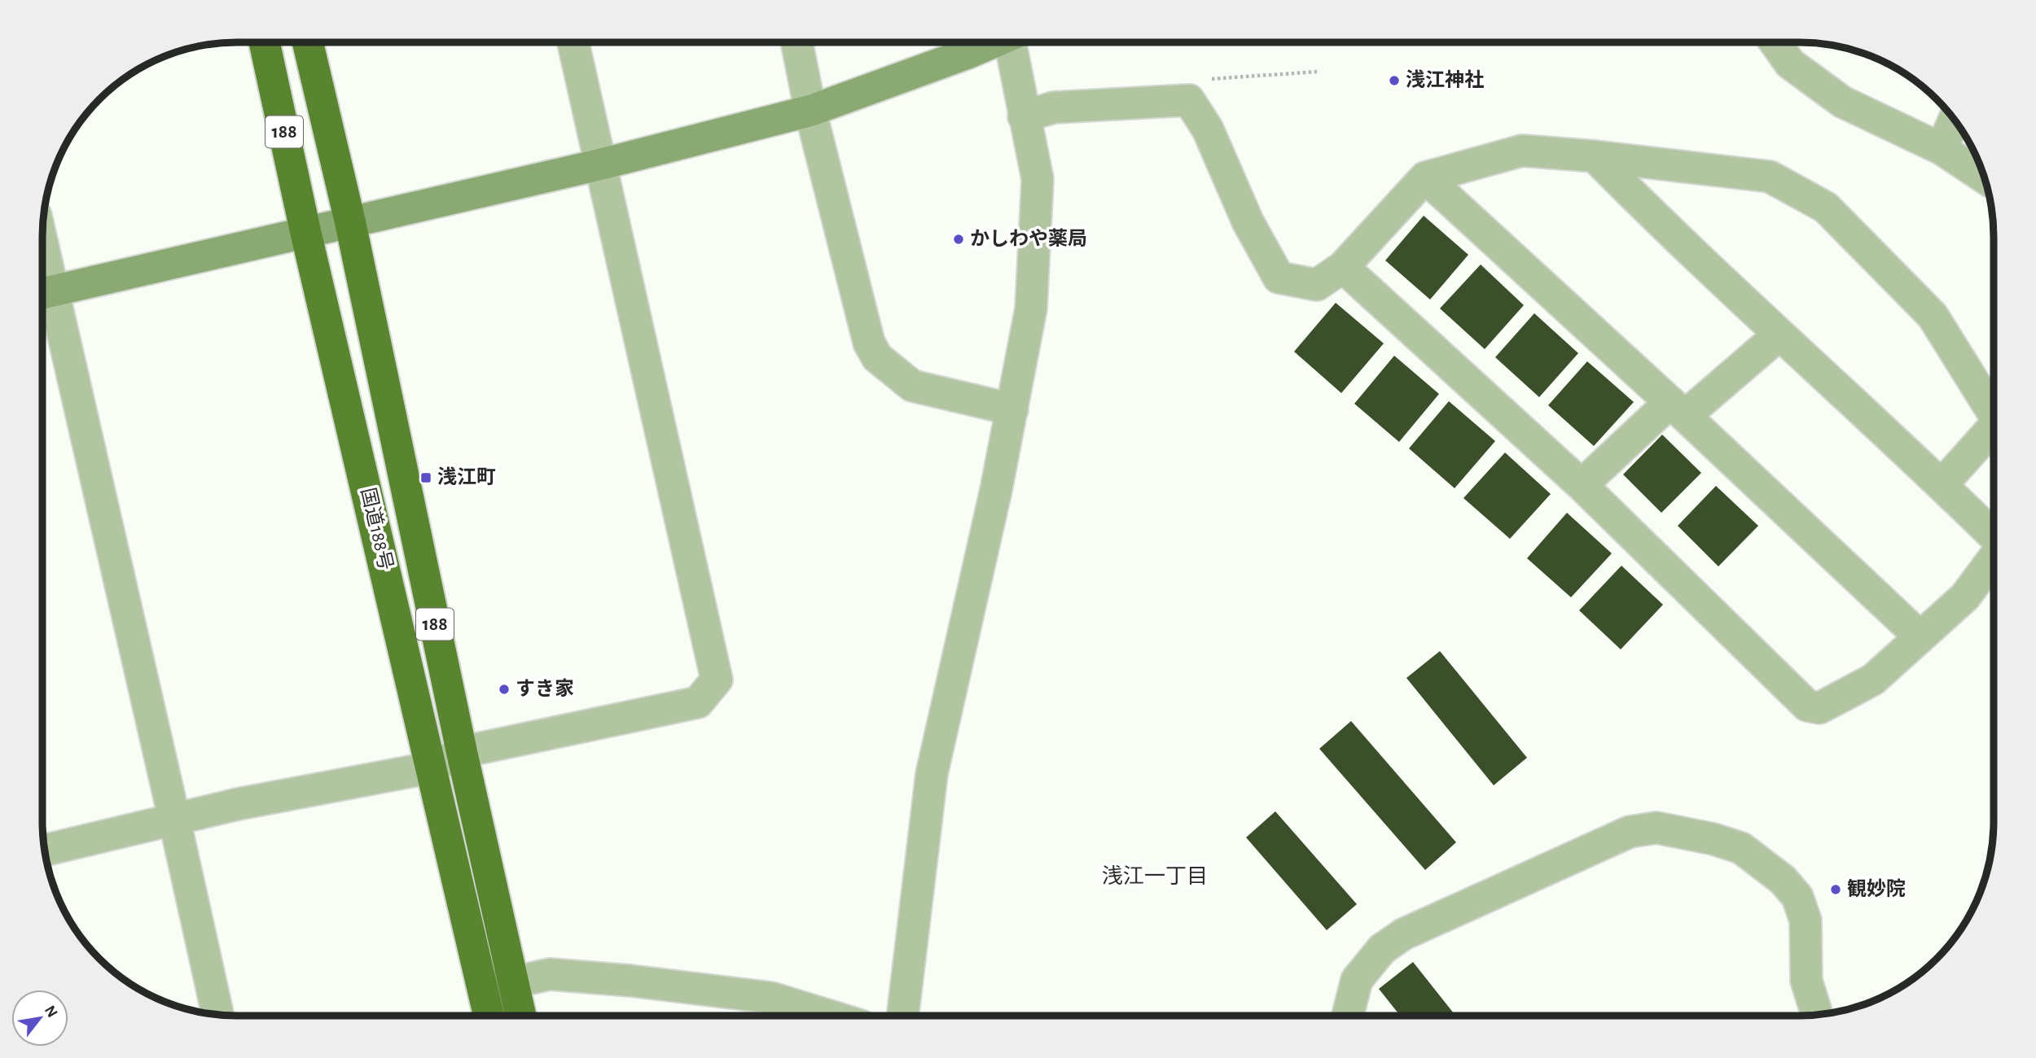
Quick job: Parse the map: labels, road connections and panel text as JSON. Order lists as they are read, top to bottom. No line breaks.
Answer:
{"streets":{"highway":["188","国道188号"]},"districts":["浅江一丁目"],"places":{"other":["浅江神社","かしわや薬局","すき家","観妙院"],"transit":["浅江町"]},"north":"top right"}
